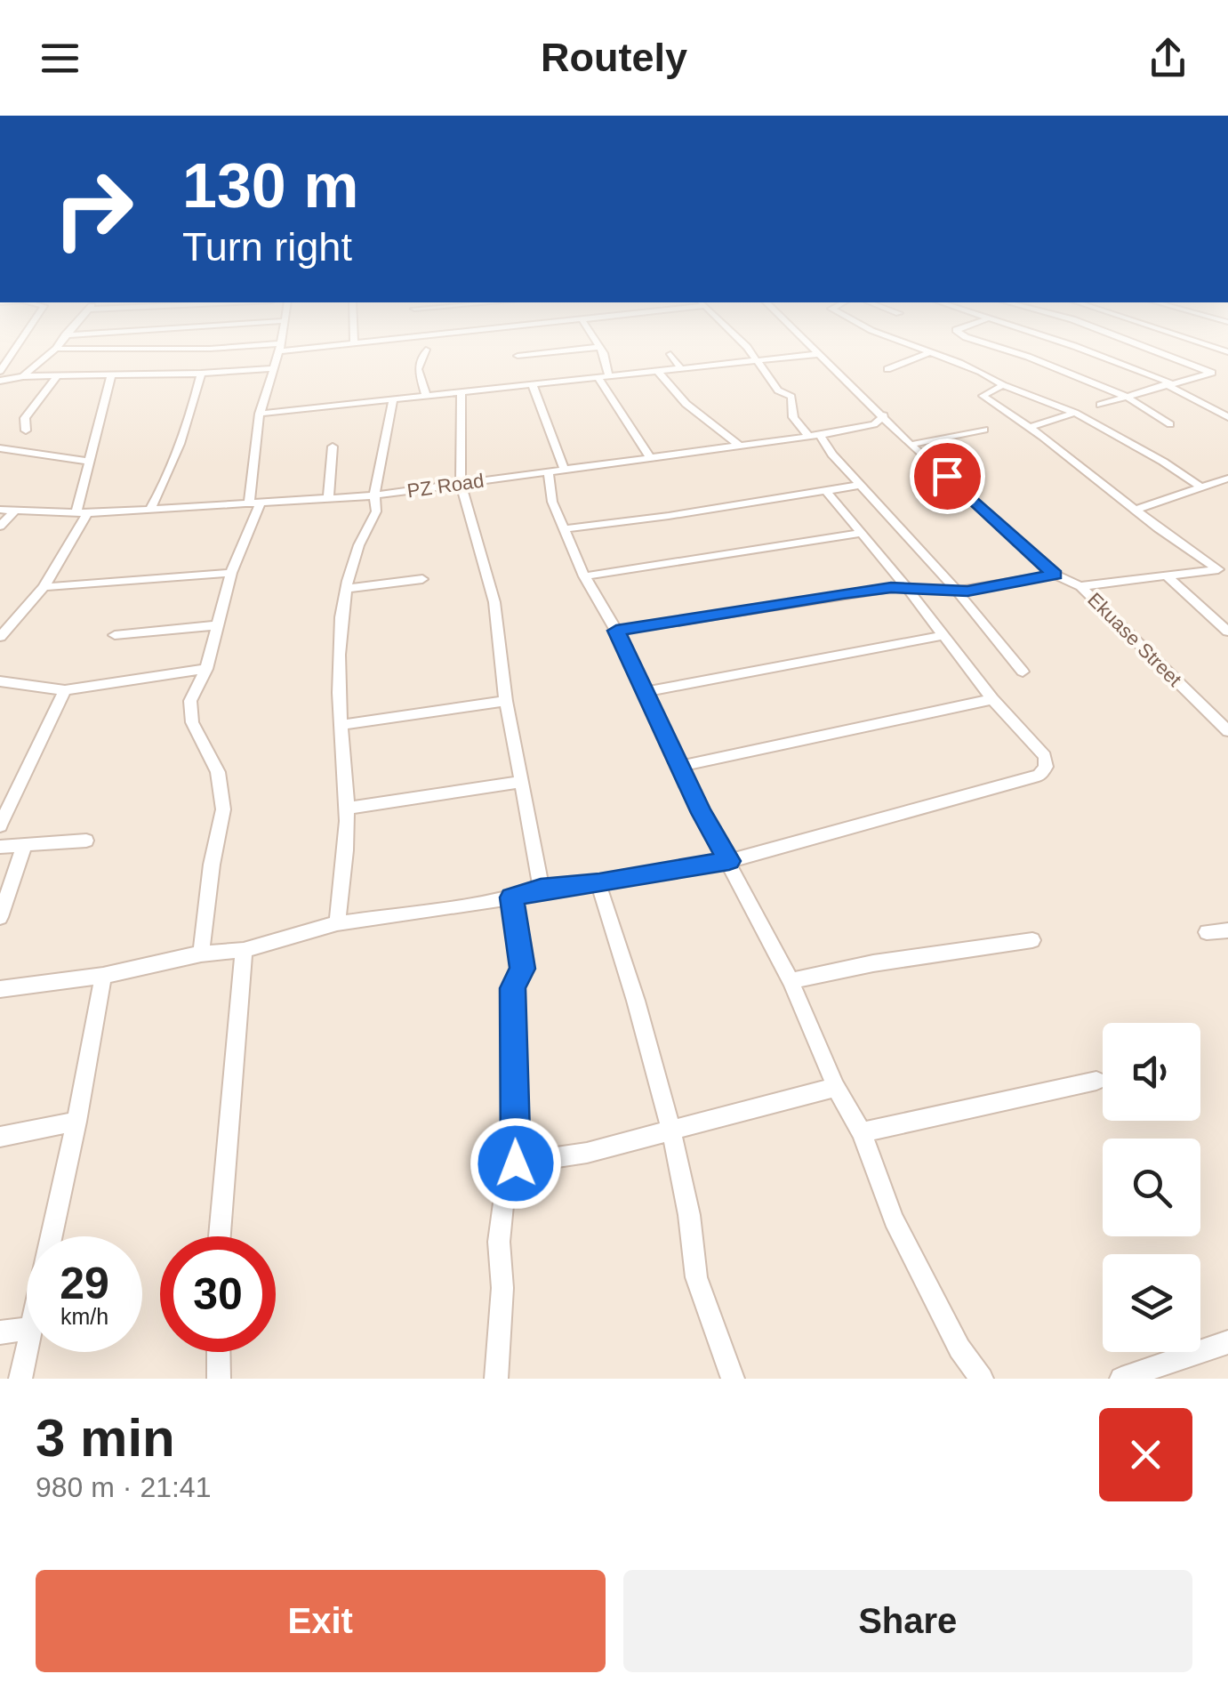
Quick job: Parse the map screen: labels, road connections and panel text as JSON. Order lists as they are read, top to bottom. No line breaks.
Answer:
{"streets":{"street":["PZ Road","Ekuase Street"]},"crossings":[["PZ Road","Ekuase Street"]],"page":{"header":"Routely","turn":["130 m","Turn right"],"speed":"29 km/h","limit":"30","heading":["3 min","980 m · 21:41"],"buttons":["Exit","Share"]}}
